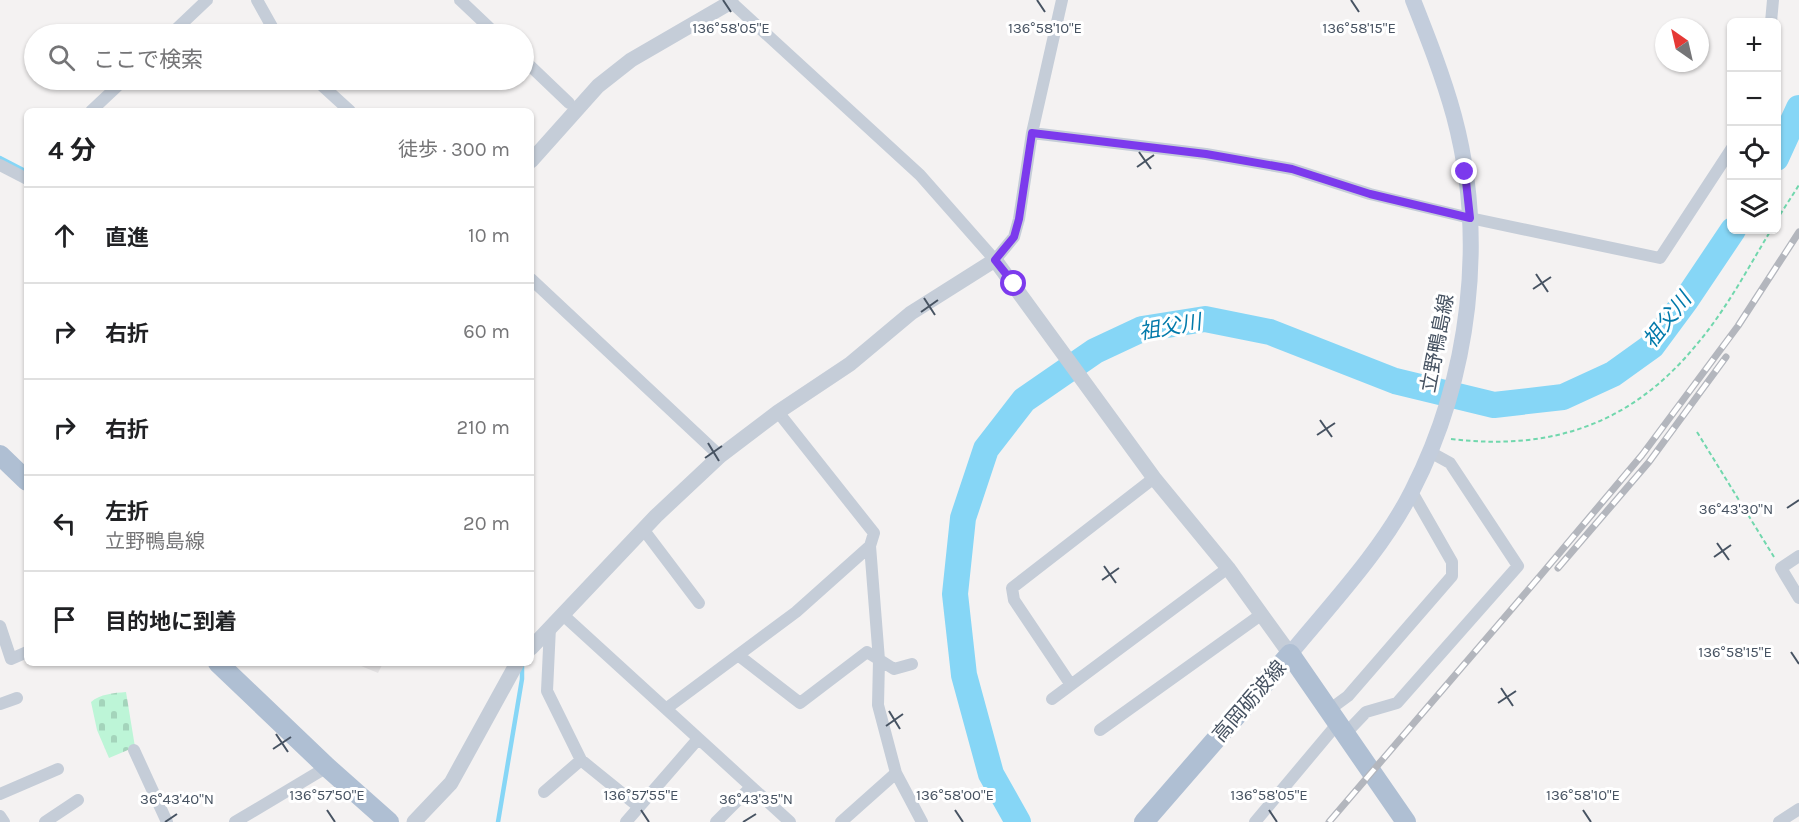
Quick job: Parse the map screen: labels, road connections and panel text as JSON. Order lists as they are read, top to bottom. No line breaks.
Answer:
{"streets":{"main road":["立野鴨島線","高岡砺波線"]},"crossings":[["立野鴨島線","高岡砺波線"]],"water":["祖父川"],"north":"top left","page":{"map_buttons":["+","−"],"search":"ここで検索","heading":["4 分","徒歩 · 300 m"],"list":[["直進","10 m"],["右折","60 m"],["右折","210 m"],["左折","立野鴨島線","20 m"],"目的地に到着"]},"coordinates":["136°58'05\"E","136°58'10\"E","136°58'15\"E","36°43'30\"N","136°57'50\"E","136°57'55\"E","136°58'00\"E","36°43'40\"N","36°43'35\"N"]}
